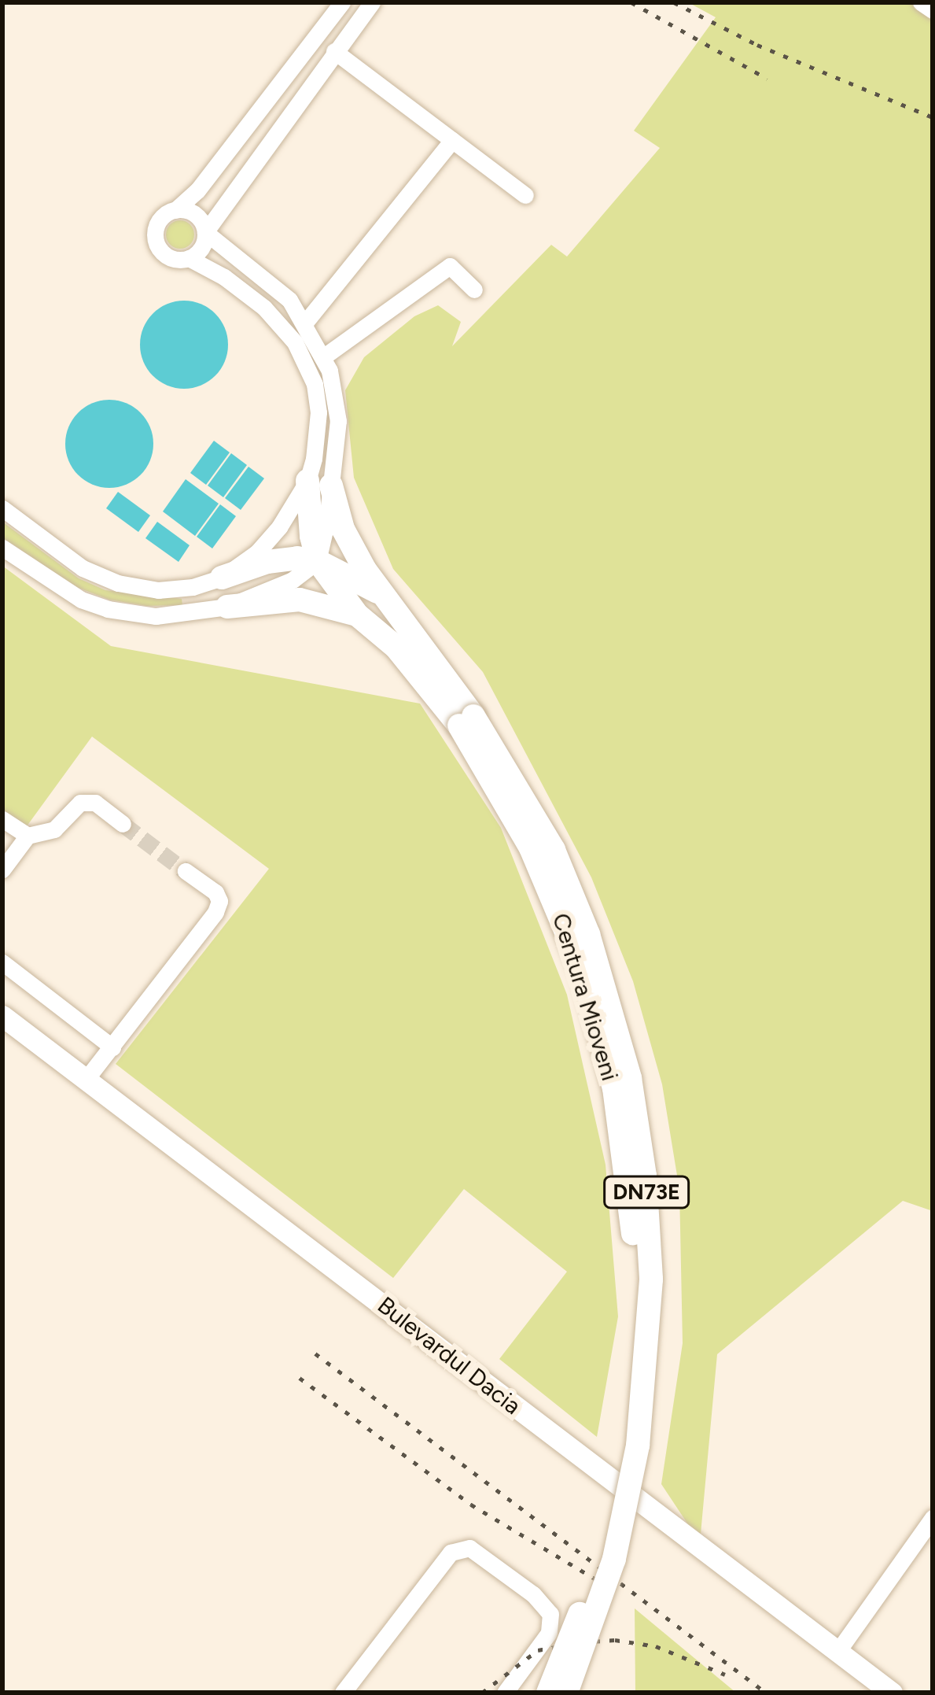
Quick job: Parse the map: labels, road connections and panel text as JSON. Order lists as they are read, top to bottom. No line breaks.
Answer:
{"streets":{"highway":["Centura Mioveni","DN73E"],"main road":["Bulevardul Dacia"]},"crossings":[["Centura Mioveni","DN73E"]]}
